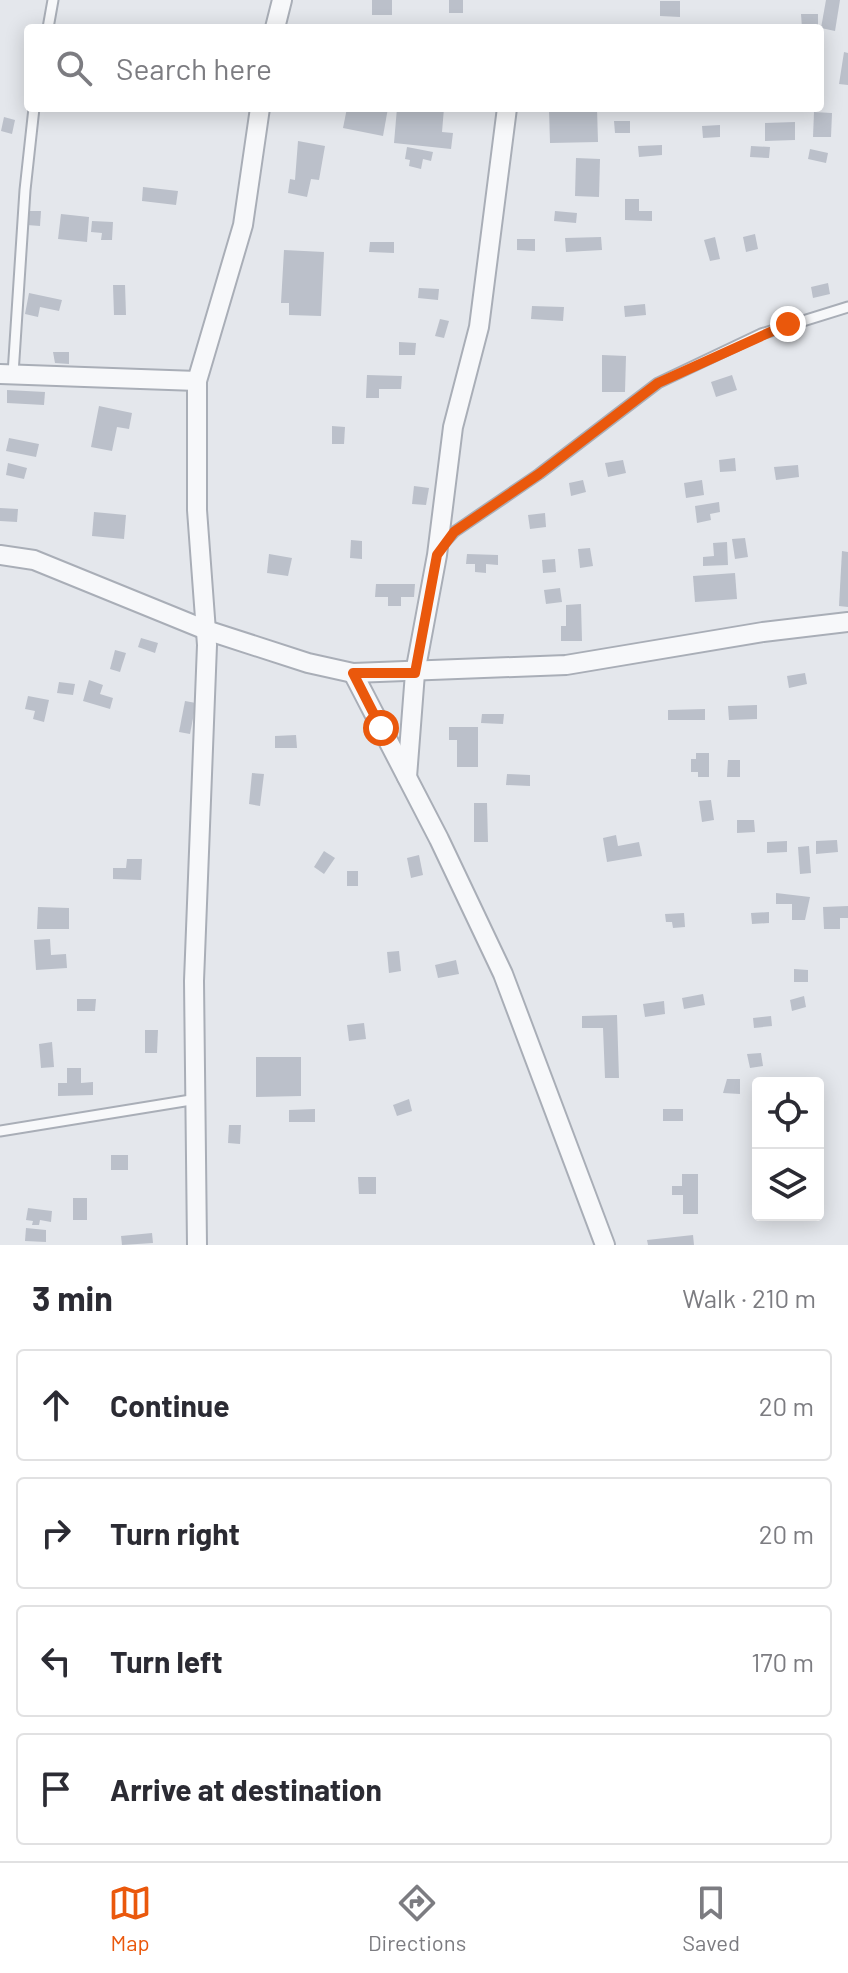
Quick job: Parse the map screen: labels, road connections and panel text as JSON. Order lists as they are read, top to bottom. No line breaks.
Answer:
{"page":{"search":"Search here","heading":["3 min","Walk · 210 m"],"list":[["Continue","20 m"],["Turn right","20 m"],["Turn left","170 m"],"Arrive at destination"],"nav":["Map","Directions","Saved"]}}
